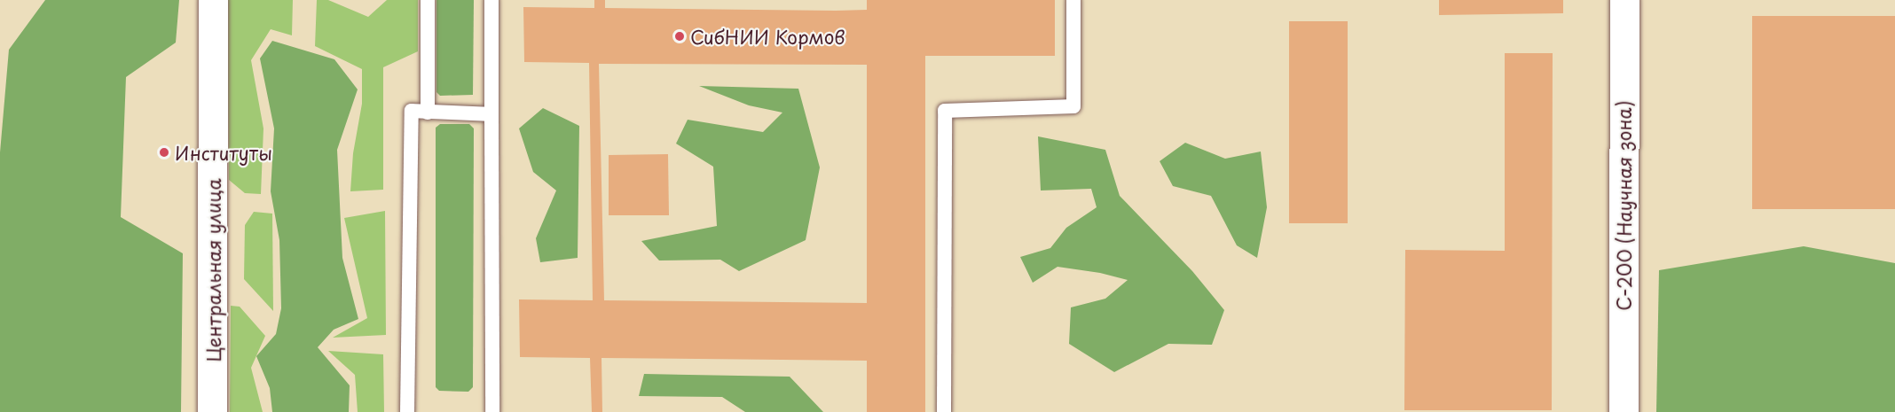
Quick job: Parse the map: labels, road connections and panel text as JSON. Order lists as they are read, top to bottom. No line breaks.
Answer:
{"streets":{"main road":["С-200 (Научная зона)","Центральная улица"]},"places":["СибНИИ Кормов","Институты"]}
